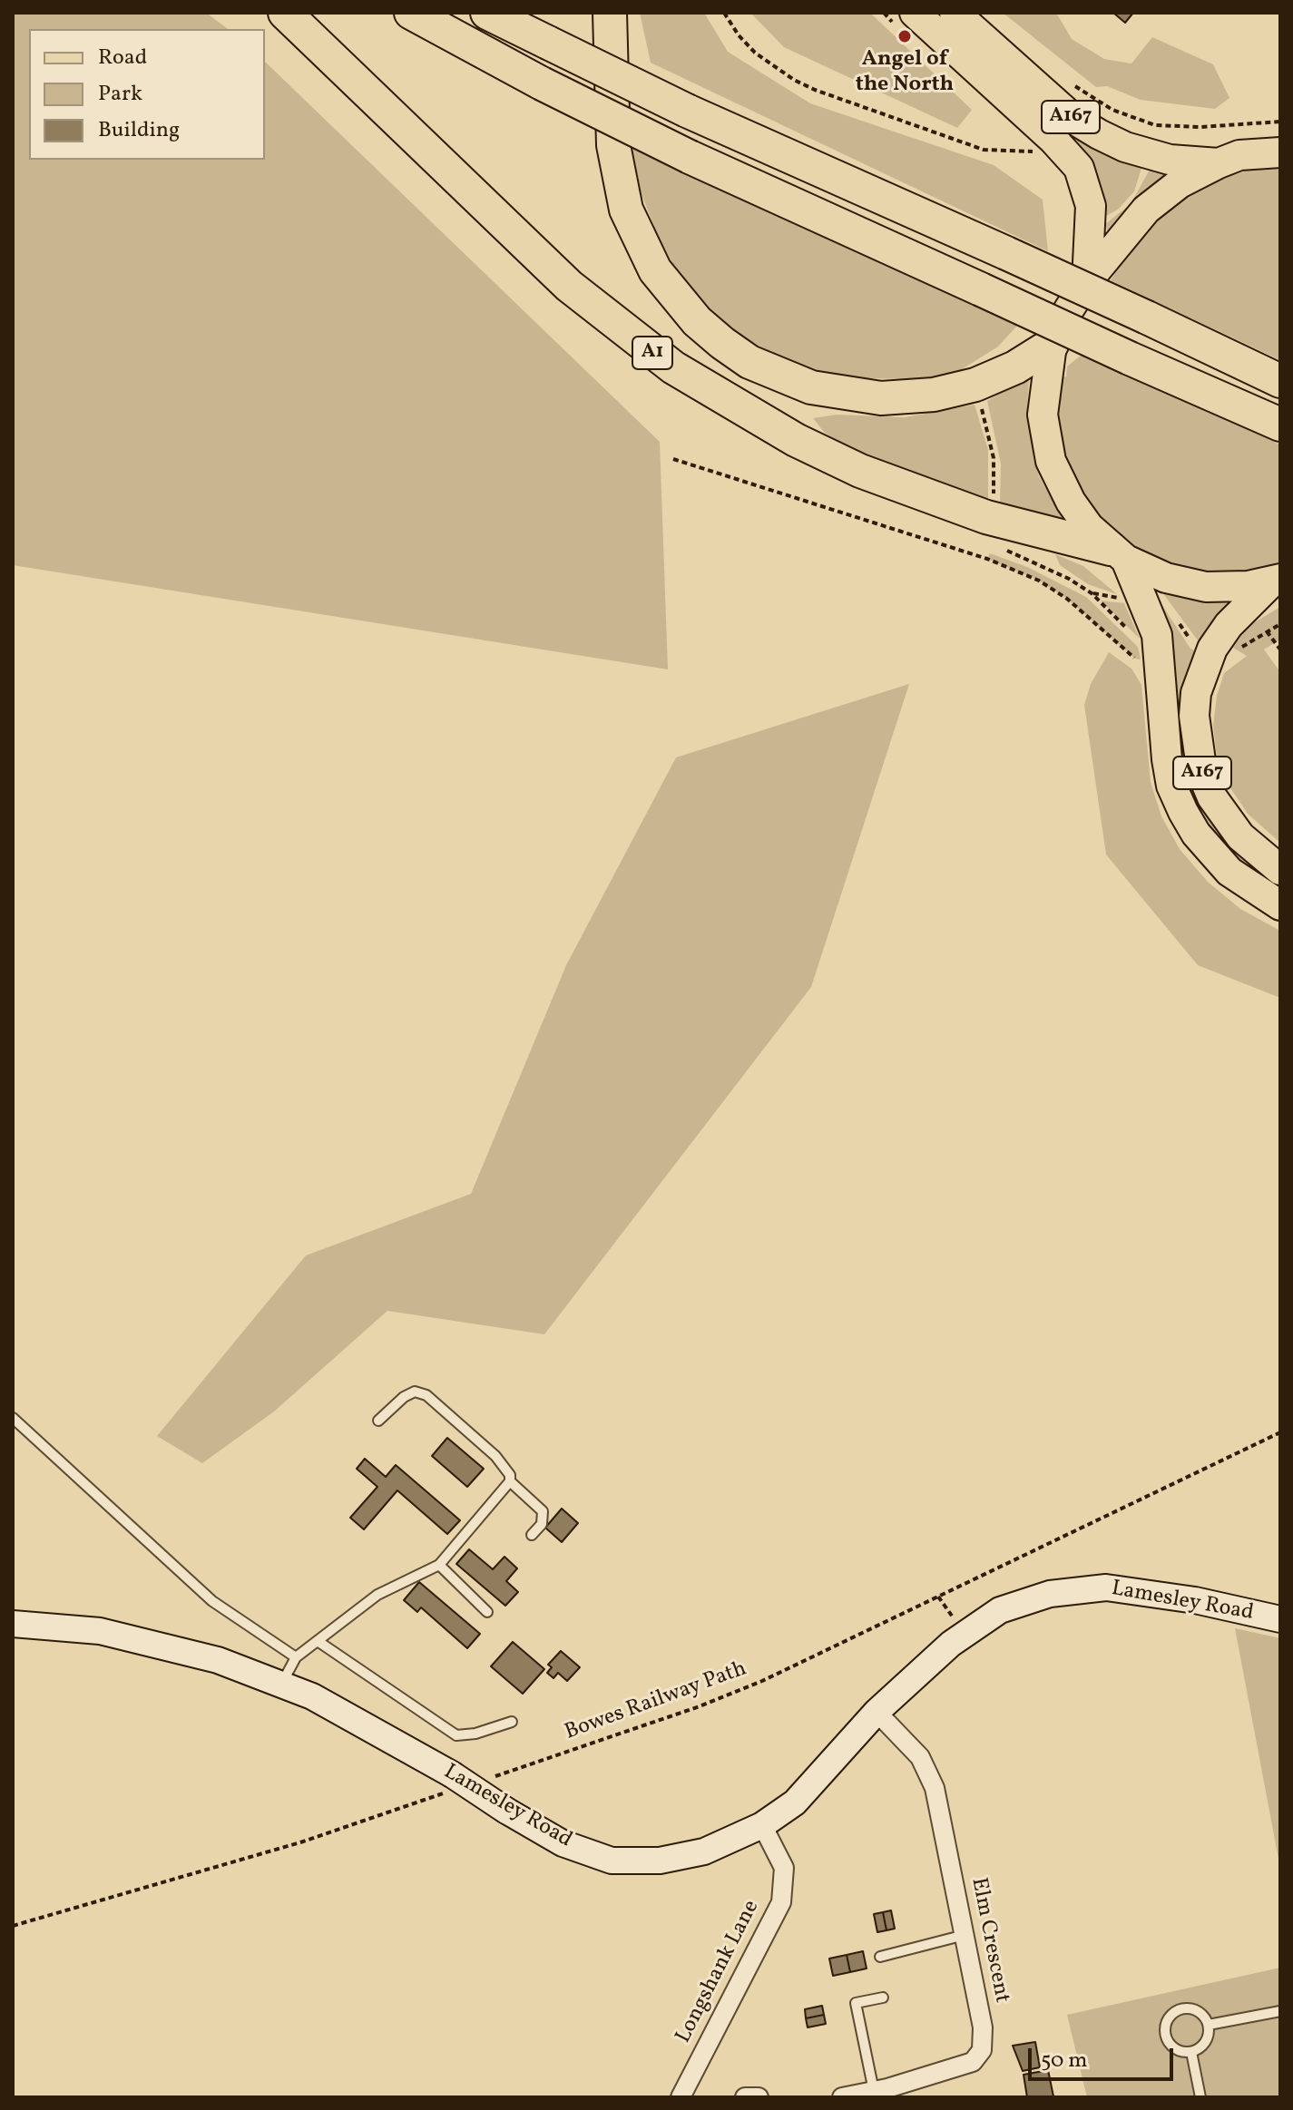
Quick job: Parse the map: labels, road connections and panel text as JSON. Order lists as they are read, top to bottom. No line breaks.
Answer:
{"streets":{"highway":["A1"],"main road":["A167"],"street":["Lamesley Road","Elm Crescent","Longshank Lane"],"path":["Bowes Railway Path"]},"crossings":[["A167","A1"],["Lamesley Road","Elm Crescent"],["Lamesley Road","Longshank Lane"]],"places":["Angel of the North"],"legend":["Road","Park","Building"],"scale_bar":"50 m"}
